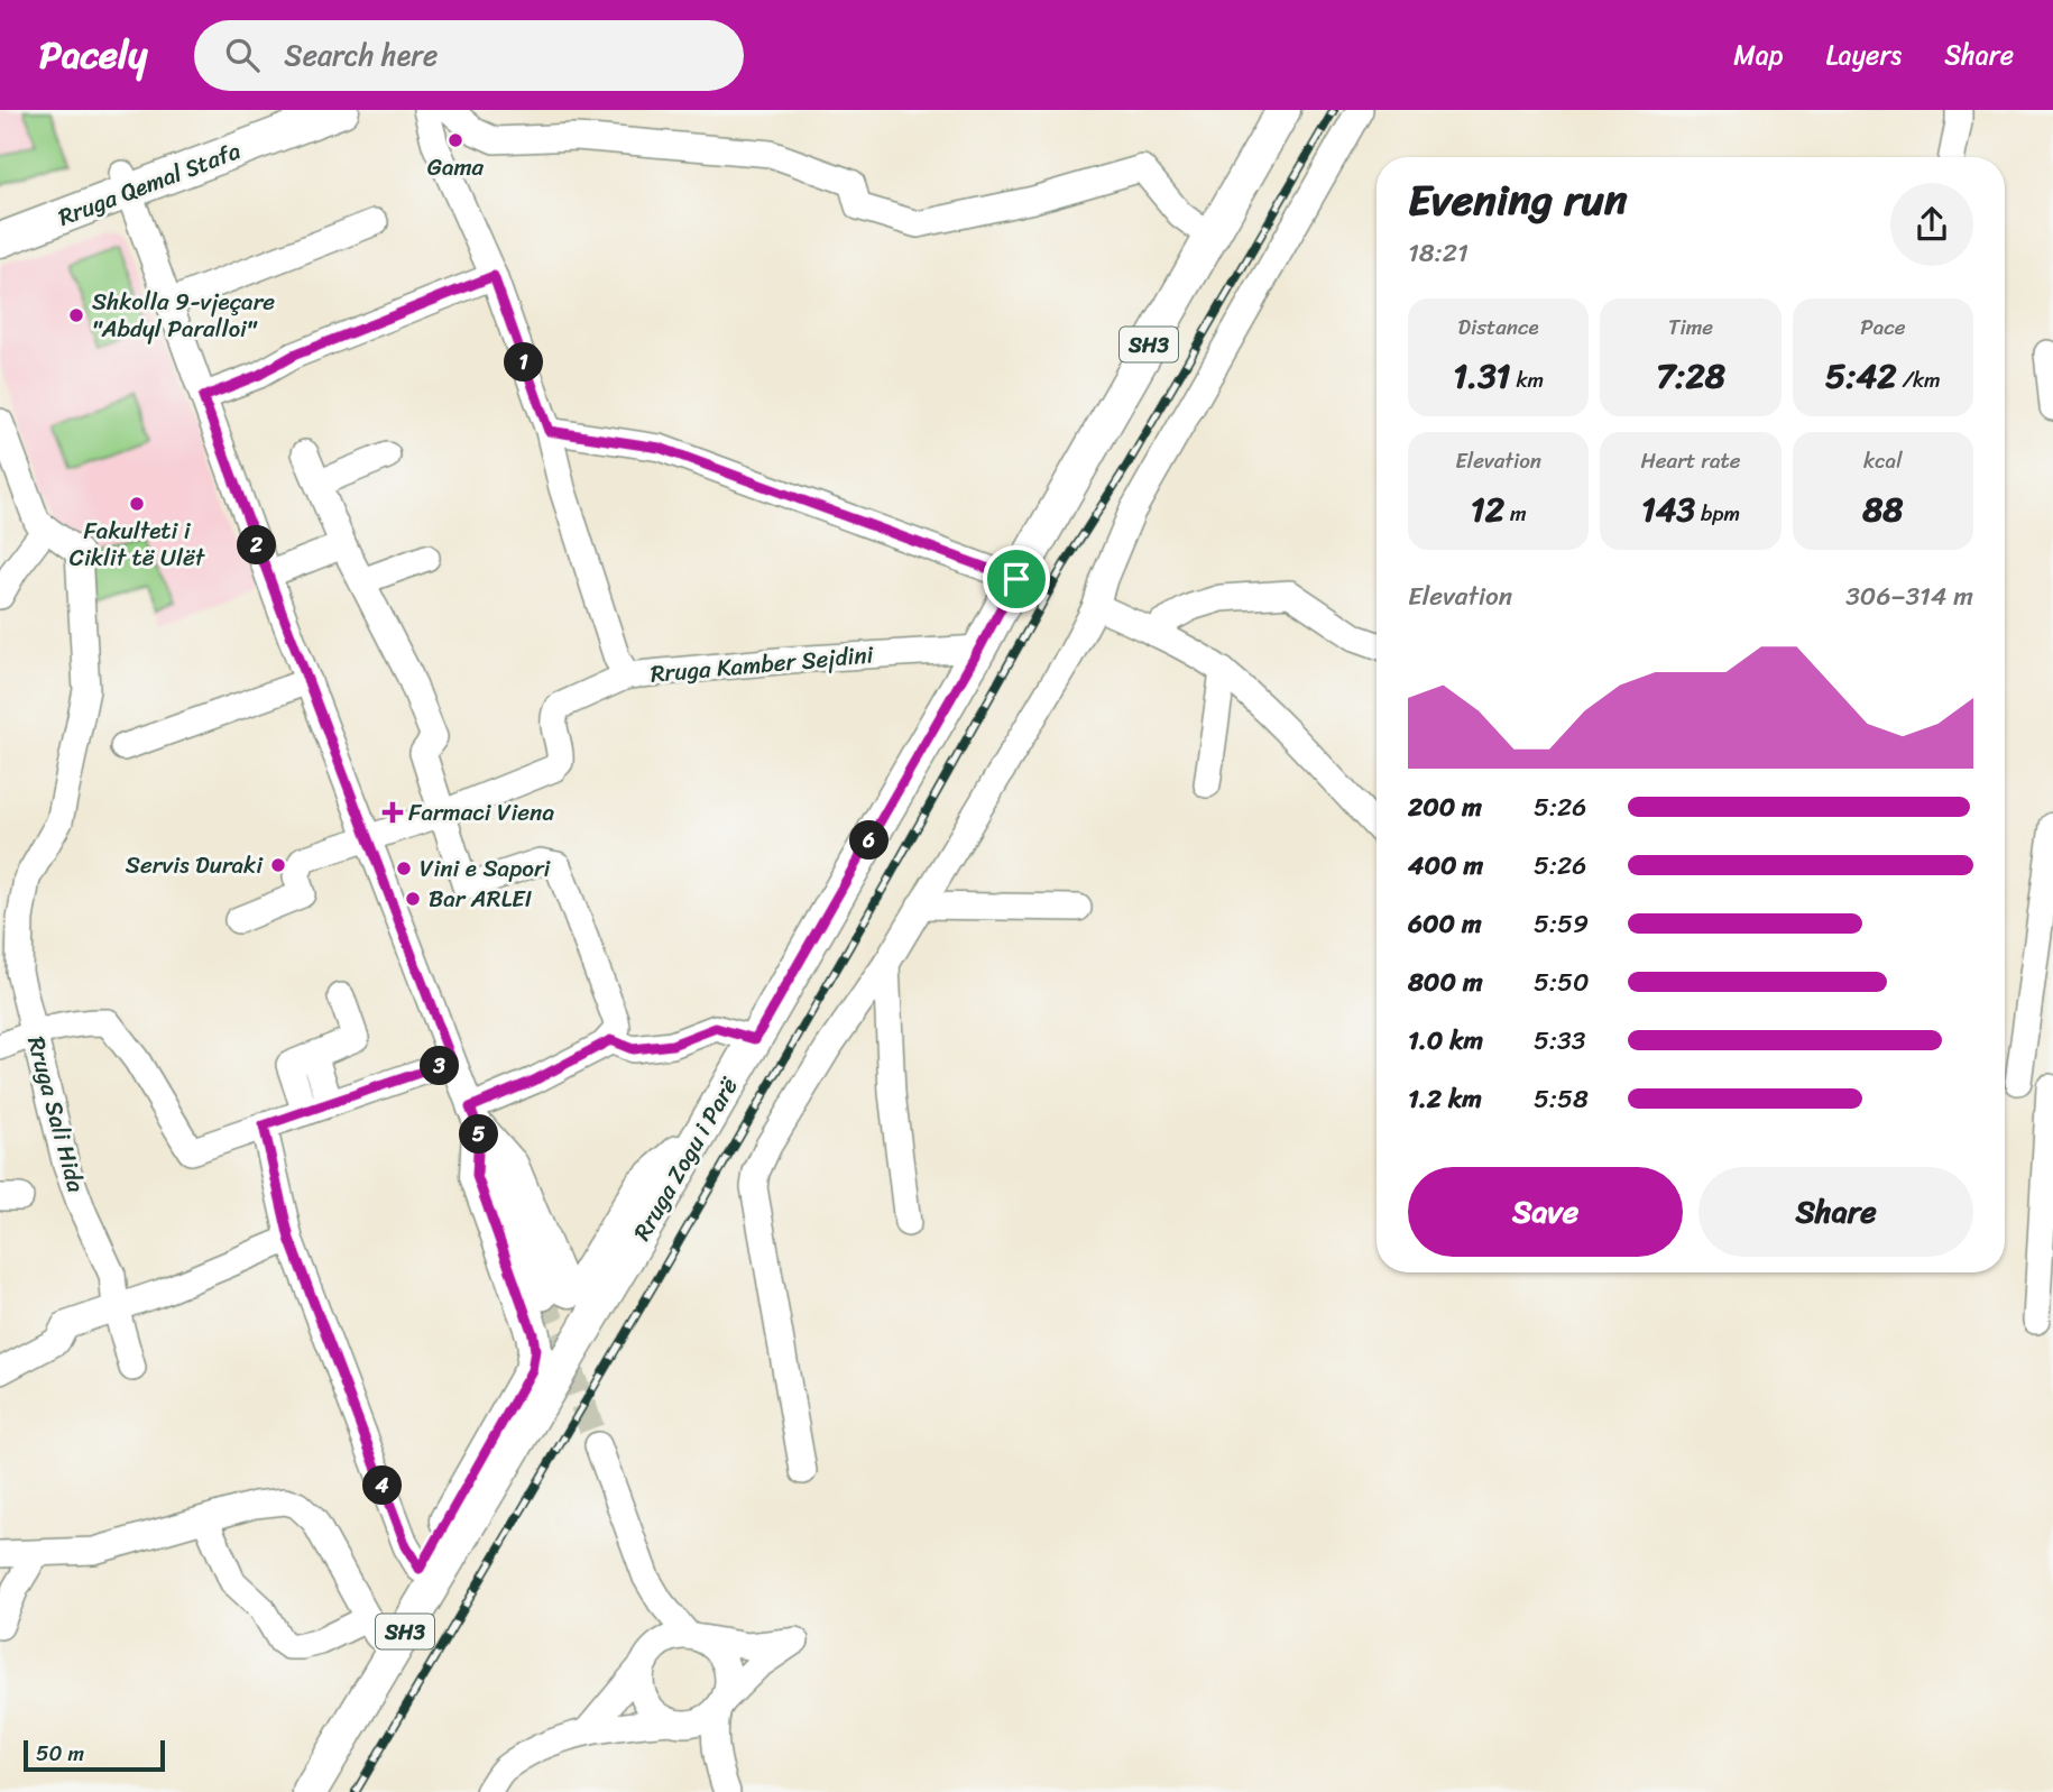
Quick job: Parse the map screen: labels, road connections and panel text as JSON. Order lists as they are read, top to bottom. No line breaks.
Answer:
{"streets":{"main road":["Rruga Qemal Stafa","SH3","Rruga Zogu i Parë"],"street":["Rruga Kamber Sejdini","Rruga Sali Hida"]},"crossings":[["Rruga Kamber Sejdini","Rruga Zogu i Parë"]],"places":{"other":["Gama","Shkolla 9-vjeçare \"Abdyl Paralloi\"","Fakulteti i Ciklit të Ulët","Servis Duraki","Vini e Sapori","Bar ARLEI"],"health":["Farmaci Viena"]},"scale_bar":"50 m","page":{"header":"Pacely","search":"Search here","nav":["Map","Layers","Share"],"heading":["Evening run","18:21"],"stats":[["Distance","1.31 km"],["Time","7:28"],["Pace","5:42 /km"],["Elevation","12 m"],["Heart rate","143 bpm"],["kcal","88"]],"pins":["1","2","6","3","5","4"],"chart":["Elevation","306–314 m"],"list":[{"name":"200 m","note":"5:26"},{"name":"400 m","note":"5:26"},{"name":"600 m","note":"5:59"},{"name":"800 m","note":"5:50"},{"name":"1.0 km","note":"5:33"},{"name":"1.2 km","note":"5:58"}],"buttons":["Save","Share"],"scale":"50 m"}}
